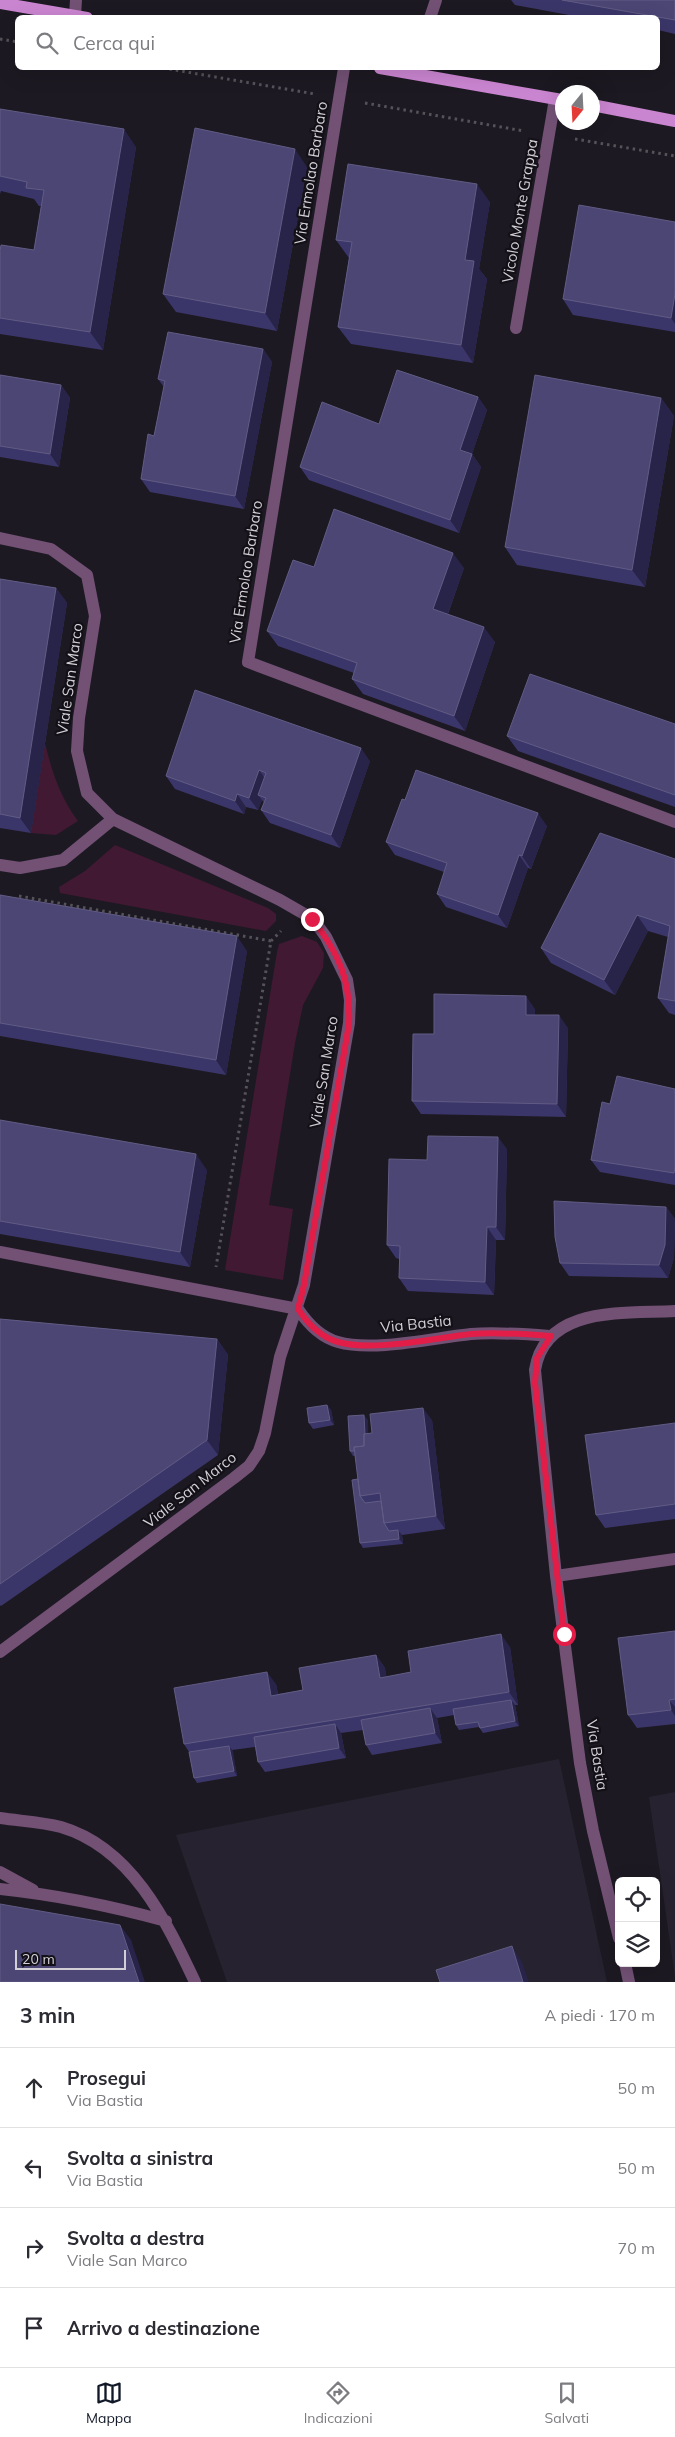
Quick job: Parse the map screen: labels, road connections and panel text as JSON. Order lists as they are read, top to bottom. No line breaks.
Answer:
{"streets":{"street":["Via Ermolao Barbaro","Vicolo Monte Grappa","Viale San Marco","Via Bastia"]},"crossings":[["Viale San Marco","Via Bastia"]],"scale_bar":"20 m","north":"bottom","page":{"search":"Cerca qui","scale":"20 m","heading":["3 min","A piedi · 170 m"],"list":[["Prosegui","Via Bastia","50 m"],["Svolta a sinistra","Via Bastia","50 m"],["Svolta a destra","Viale San Marco","70 m"],"Arrivo a destinazione"],"nav":["Mappa","Indicazioni","Salvati"]}}
